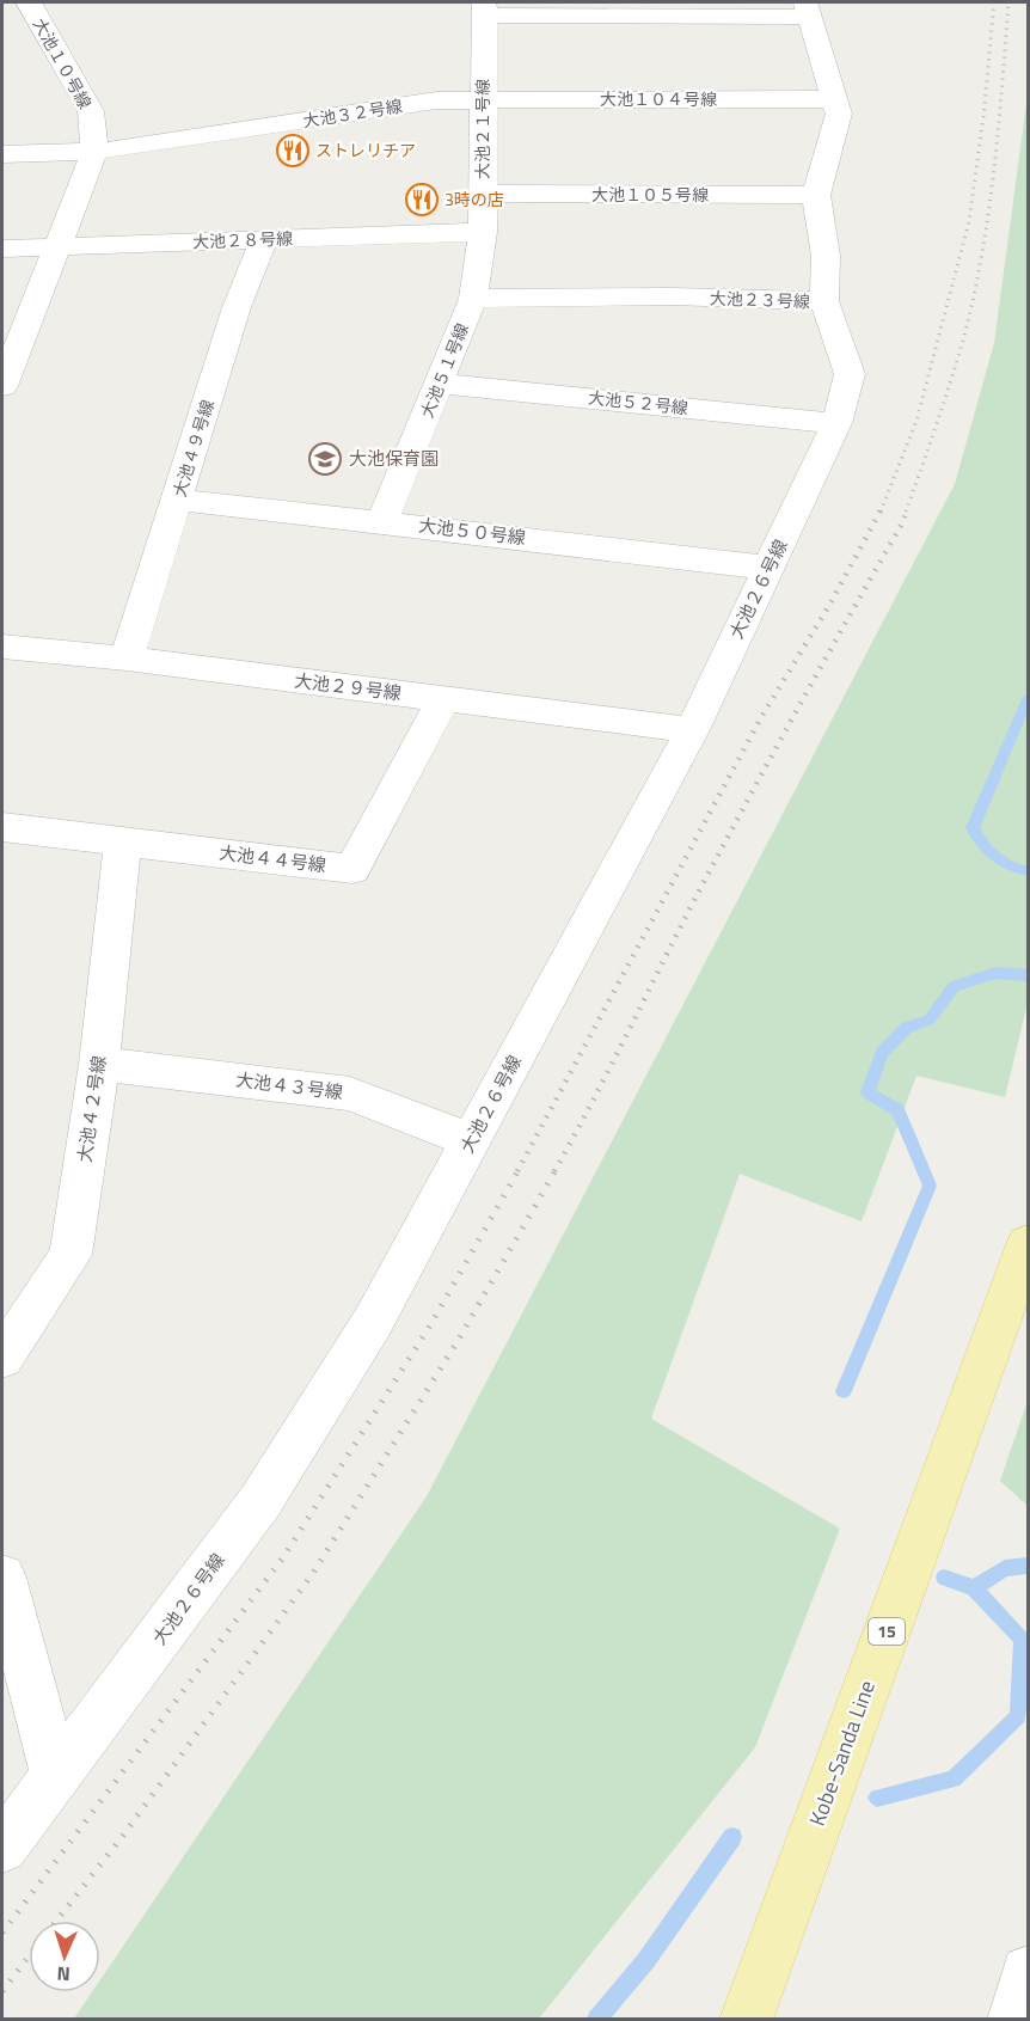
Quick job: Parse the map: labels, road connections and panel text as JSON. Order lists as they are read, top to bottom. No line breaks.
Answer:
{"streets":{"main road":["15","Kobe-Sanda Line"],"street":["大池１０号線","大池１０４号線","大池３２号線","大池２１号線","大池１０５号線","大池２８号線","大池２３号線","大池５１号線","大池５２号線","大池４９号線","大池５０号線","大池２６号線","大池２９号線","大池４４号線","大池４３号線","大池４２号線"]},"crossings":[["大池１０号線","大池３２号線"],["大池１０号線","大池２８号線"],["大池１０４号線","大池３２号線"],["大池１０４号線","大池２１号線"],["大池１０４号線","大池２３号線"],["大池３２号線","大池２１号線"],["大池２１号線","大池１０５号線"],["大池２１号線","大池２８号線"],["大池２１号線","大池２３号線"],["大池２１号線","大池５１号線"],["大池１０５号線","大池２３号線"],["大池２８号線","大池４９号線"],["大池２３号線","大池５１号線"],["大池２３号線","大池２６号線"],["大池５１号線","大池５２号線"],["大池５１号線","大池５０号線"],["大池５２号線","大池２６号線"],["大池４９号線","大池５０号線"],["大池４９号線","大池２９号線"],["大池５０号線","大池２６号線"],["大池２６号線","大池２９号線"],["大池２６号線","大池４３号線"],["大池２９号線","大池４４号線"],["大池４４号線","大池４２号線"],["大池４３号線","大池４２号線"]],"places":{"restaurant":["ストレリチア","3時の店"],"school or university":["大池保育園"]},"north":"bottom"}
